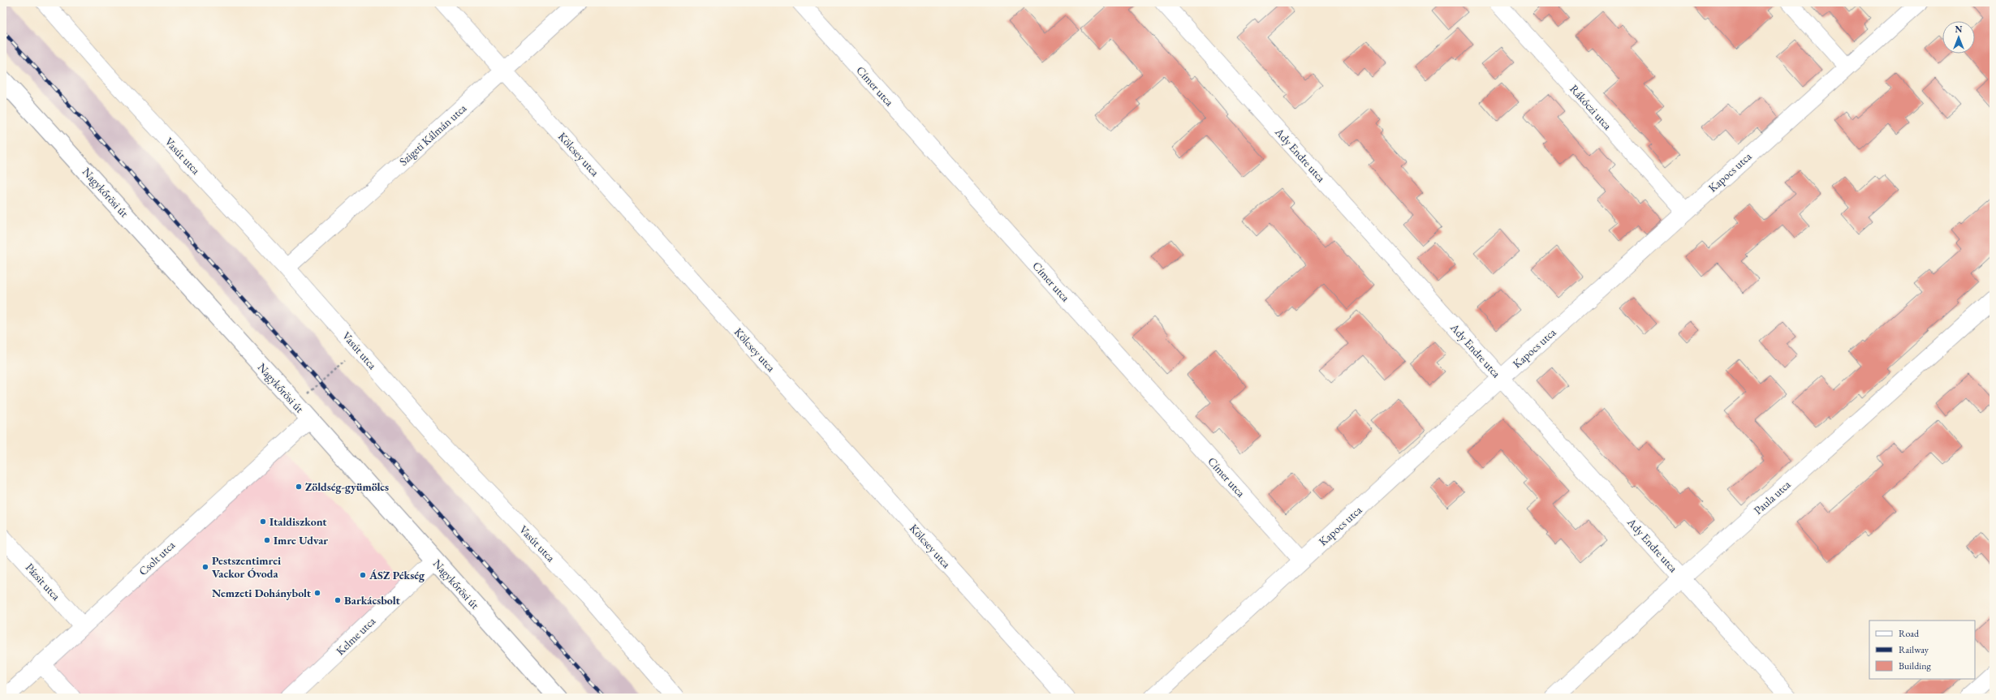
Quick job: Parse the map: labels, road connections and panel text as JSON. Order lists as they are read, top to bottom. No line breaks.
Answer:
{"streets":{"main road":["Nagykőrösi út"],"street":["Címer utca","Rákóczi utca","Szigeti Kálmán utca","Kölcsey utca","Ady Endre utca","Vasút utca","Kapocs utca","Paula utca","Csolt utca","Pázsit utca","Kelme utca"]},"crossings":[["Címer utca","Kapocs utca"],["Rákóczi utca","Kapocs utca"],["Szigeti Kálmán utca","Kölcsey utca"],["Szigeti Kálmán utca","Vasút utca"],["Ady Endre utca","Kapocs utca"],["Ady Endre utca","Paula utca"],["Nagykőrösi út","Csolt utca"],["Nagykőrösi út","Kelme utca"],["Csolt utca","Pázsit utca"]],"places":["Zöldség-gyümölcs","Italdiszkont","Imre Udvar","Pestszentimrei Vackor Óvoda","ÁSZ Pékség","Nemzeti Dohánybolt","Barkácsbolt"],"legend":["Road","Railway","Building"],"north":"top"}
